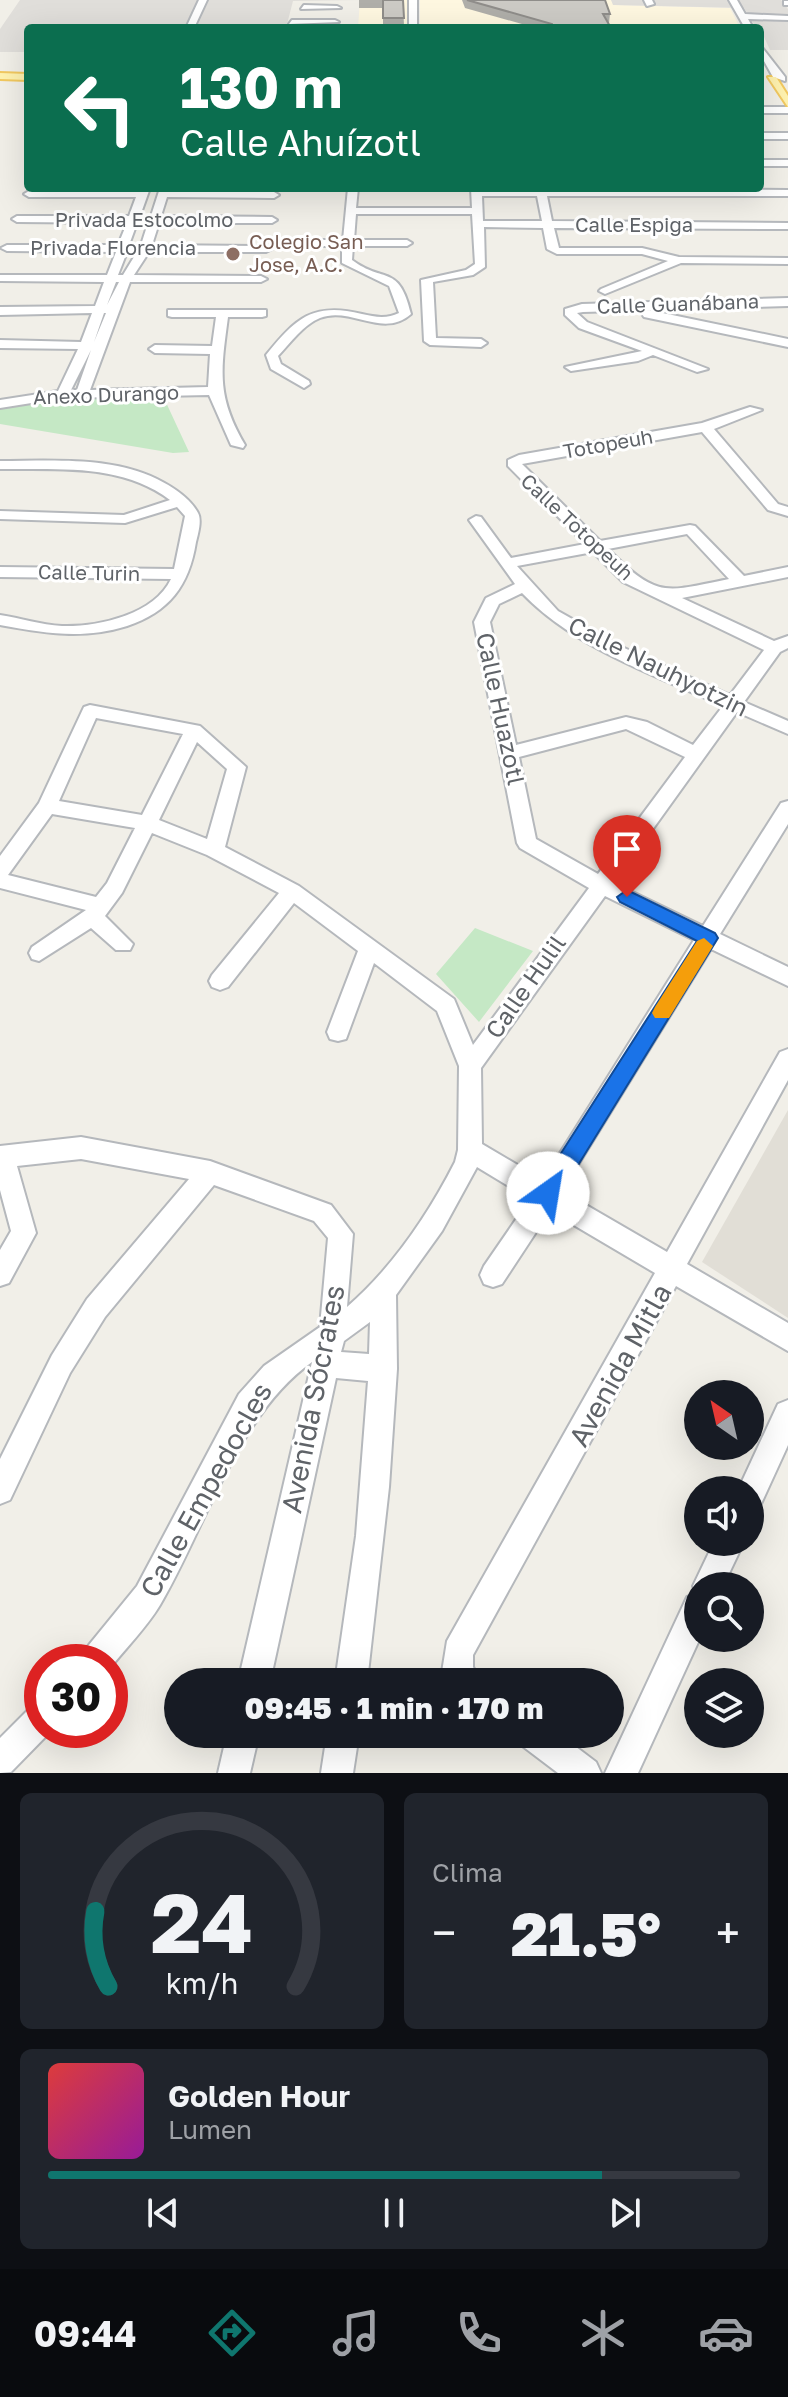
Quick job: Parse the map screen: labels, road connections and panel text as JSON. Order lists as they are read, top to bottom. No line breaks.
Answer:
{"streets":{"street":["Privada Estocolmo","Calle Espiga","Privada Florencia","Calle Guanábana","Anexo Durango","Totopeuh","Calle Totopeuh","Calle Turin","Calle Nauhyotzin","Calle Huazotl","Calle Hulil","Avenida Mitla","Avenida Sócrates","Calle Empedocles"]},"crossings":[["Totopeuh","Calle Totopeuh"],["Calle Totopeuh","Calle Hulil"],["Calle Nauhyotzin","Calle Huazotl"],["Calle Nauhyotzin","Calle Hulil"],["Calle Huazotl","Calle Hulil"],["Avenida Sócrates","Calle Empedocles"]],"places":["Colegio San Jose, A.C."],"north":"top left","page":{"turn":["130 m","Calle Ahuízotl"],"limit":"30","trip":"09:45 · 1 min · 170 m","tile":"Clima","heat":["−","21.5°","+"],"song":["Golden Hour","Lumen"],"tabs":"09:44","gauge":["24","km/h"]}}
